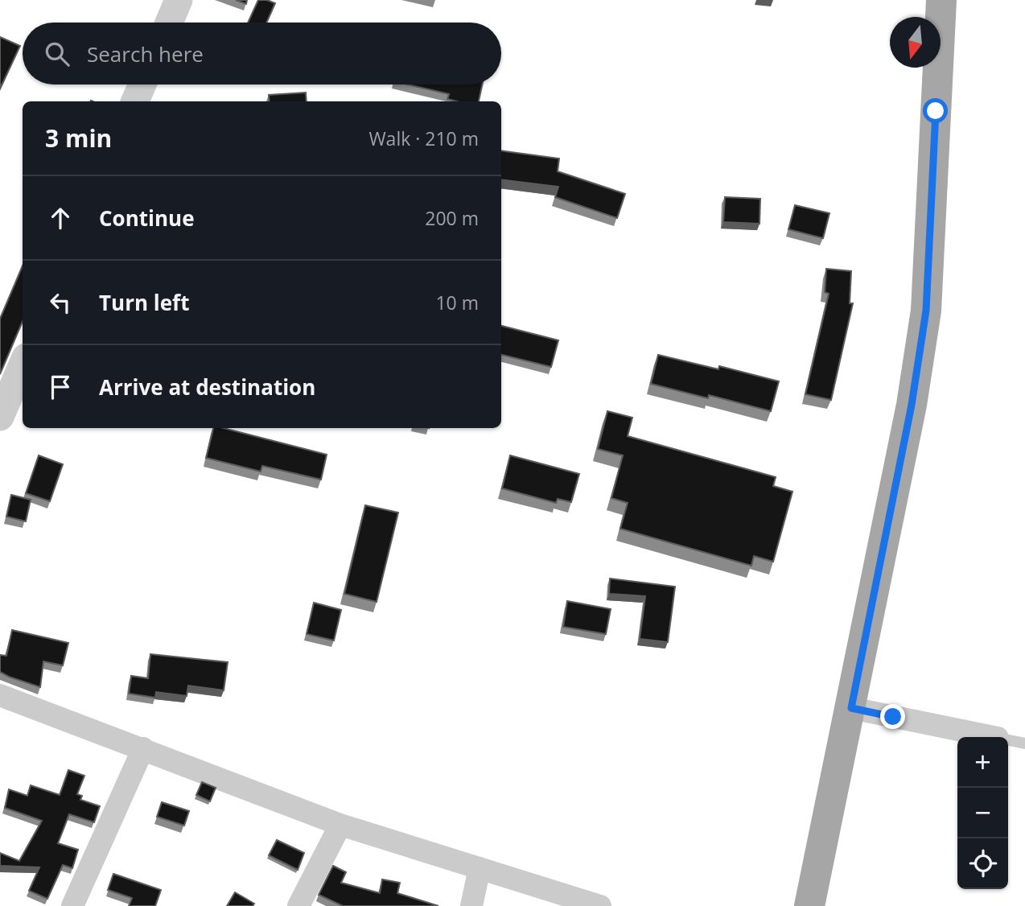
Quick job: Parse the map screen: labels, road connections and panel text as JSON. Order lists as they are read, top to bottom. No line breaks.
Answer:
{"north":"bottom","page":{"search":"Search here","heading":["3 min","Walk · 210 m"],"list":[["Continue","200 m"],["Turn left","10 m"],"Arrive at destination"],"map_buttons":["+","−"]}}
